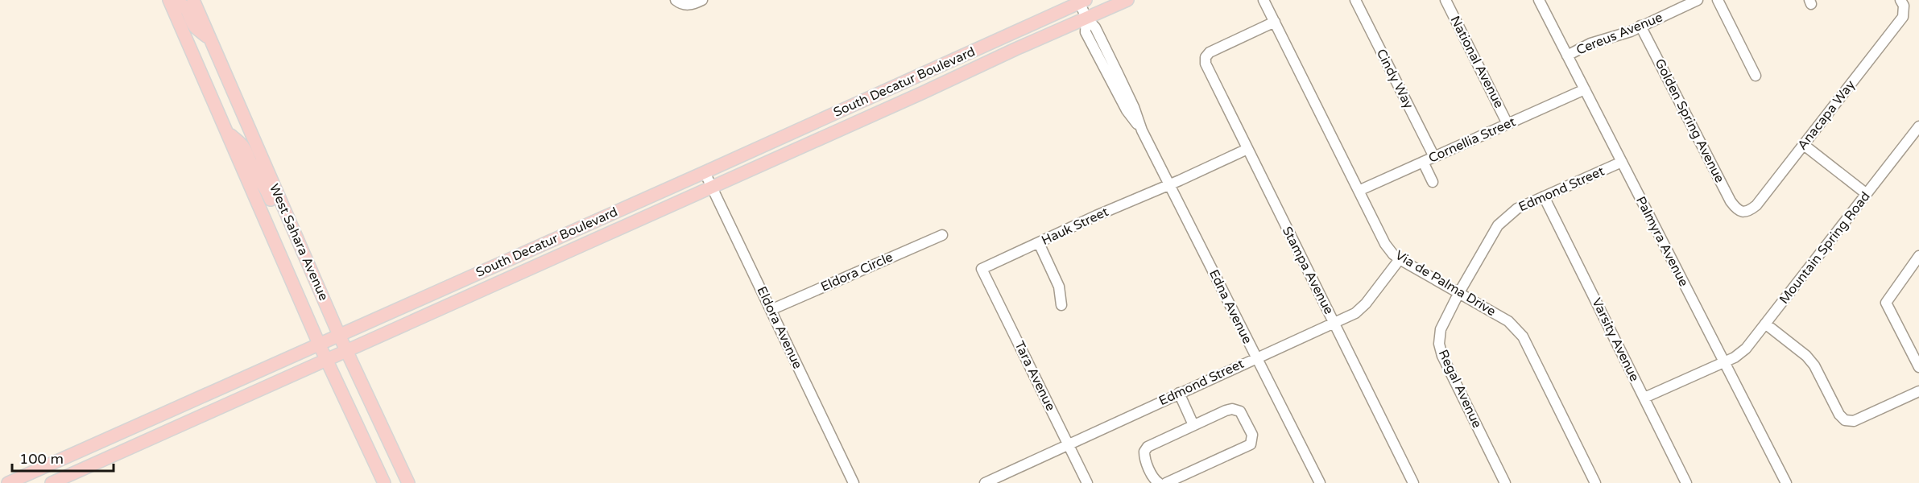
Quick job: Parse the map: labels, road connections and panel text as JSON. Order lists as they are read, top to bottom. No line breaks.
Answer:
{"streets":{"main road":["South Decatur Boulevard","West Sahara Avenue"],"street":["Cereus Avenue","National Avenue","Cindy Way","Anacapa Way","Golden Spring Avenue","Cornellia Street","Edmond Street","Hauk Street","Palmyra Avenue","Mountain Spring Road","Stampa Avenue","Eldora Circle","Via de Palma Drive","Edna Avenue","Eldora Avenue","Varsity Avenue","Tara Avenue","Regal Avenue"]},"crossings":[["Cereus Avenue","Golden Spring Avenue"],["Cereus Avenue","Palmyra Avenue"],["National Avenue","Cornellia Street"],["Cindy Way","Cornellia Street"],["South Decatur Boulevard","West Sahara Avenue"],["South Decatur Boulevard","Edna Avenue"],["South Decatur Boulevard","Eldora Avenue"],["Anacapa Way","Golden Spring Avenue"],["Cornellia Street","Palmyra Avenue"],["Cornellia Street","Via de Palma Drive"],["Edmond Street","Palmyra Avenue"],["Edmond Street","Stampa Avenue"],["Edmond Street","Via de Palma Drive"],["Edmond Street","Edna Avenue"],["Edmond Street","Varsity Avenue"],["Edmond Street","Tara Avenue"],["Edmond Street","Regal Avenue"],["Hauk Street","Stampa Avenue"],["Hauk Street","Edna Avenue"],["Hauk Street","Tara Avenue"],["Palmyra Avenue","Mountain Spring Road"],["Mountain Spring Road","Varsity Avenue"],["Stampa Avenue","Via de Palma Drive"],["Eldora Circle","Eldora Avenue"],["Via de Palma Drive","Regal Avenue"]],"scale_bar":"100 m"}
